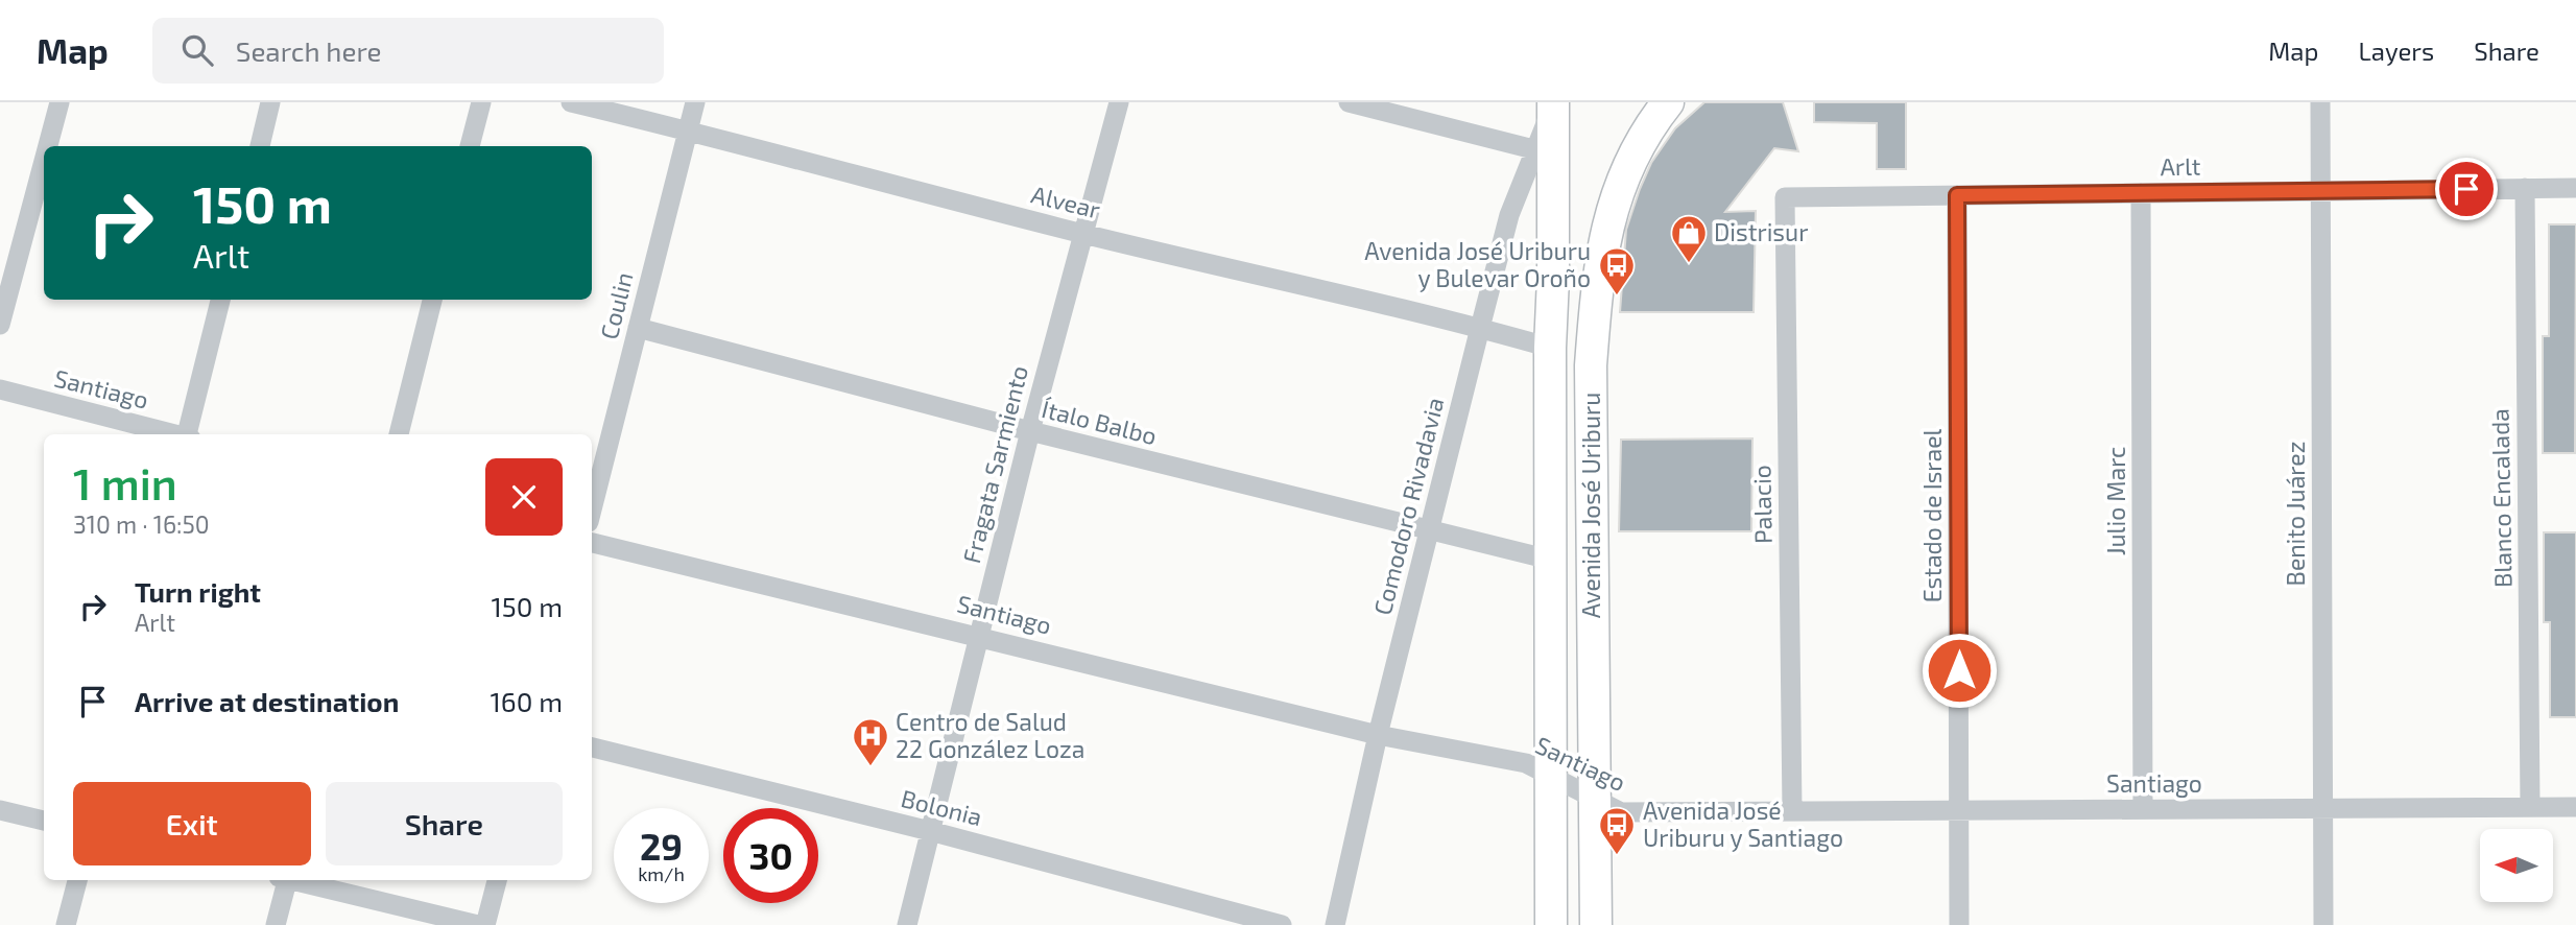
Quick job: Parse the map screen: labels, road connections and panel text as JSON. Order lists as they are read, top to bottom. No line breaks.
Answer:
{"streets":{"main road":["Avenida José Uriburu"],"street":["Arlt","Alvear","Coulin","Santiago","Ítalo Balbo","Fragata Sarmiento","Blanco Encalada","Julio Marc","Palacio","Comodoro Rivadavia","Benito Juárez","Estado de Israel","Bolonia"]},"crossings":[["Arlt","Blanco Encalada"],["Arlt","Julio Marc"],["Arlt","Palacio"],["Arlt","Benito Juárez"],["Arlt","Estado de Israel"],["Alvear","Coulin"],["Alvear","Fragata Sarmiento"],["Alvear","Avenida José Uriburu"],["Alvear","Comodoro Rivadavia"],["Coulin","Ítalo Balbo"],["Santiago","Fragata Sarmiento"],["Santiago","Blanco Encalada"],["Santiago","Julio Marc"],["Santiago","Palacio"],["Santiago","Avenida José Uriburu"],["Santiago","Comodoro Rivadavia"],["Santiago","Benito Juárez"],["Santiago","Estado de Israel"],["Ítalo Balbo","Fragata Sarmiento"],["Ítalo Balbo","Avenida José Uriburu"],["Ítalo Balbo","Comodoro Rivadavia"],["Fragata Sarmiento","Bolonia"],["Avenida José Uriburu","Comodoro Rivadavia"]],"places":{"shop":["Distrisur"],"bus stop":["Avenida José Uriburu y Bulevar Oroño","Avenida José Uriburu y Santiago"],"hospital":["Centro de Salud 22 González Loza"]},"north":"left","page":{"header":"Map","search":"Search here","nav":["Map","Layers","Share"],"turn":["150 m","Arlt"],"heading":["1 min","310 m · 16:50"],"list":[{"name":"Turn right","note":"Arlt","value":"150 m"},{"name":"Arrive at destination","value":"160 m"}],"buttons":["Exit","Share"],"speed":"29 km/h","limit":"30"}}
